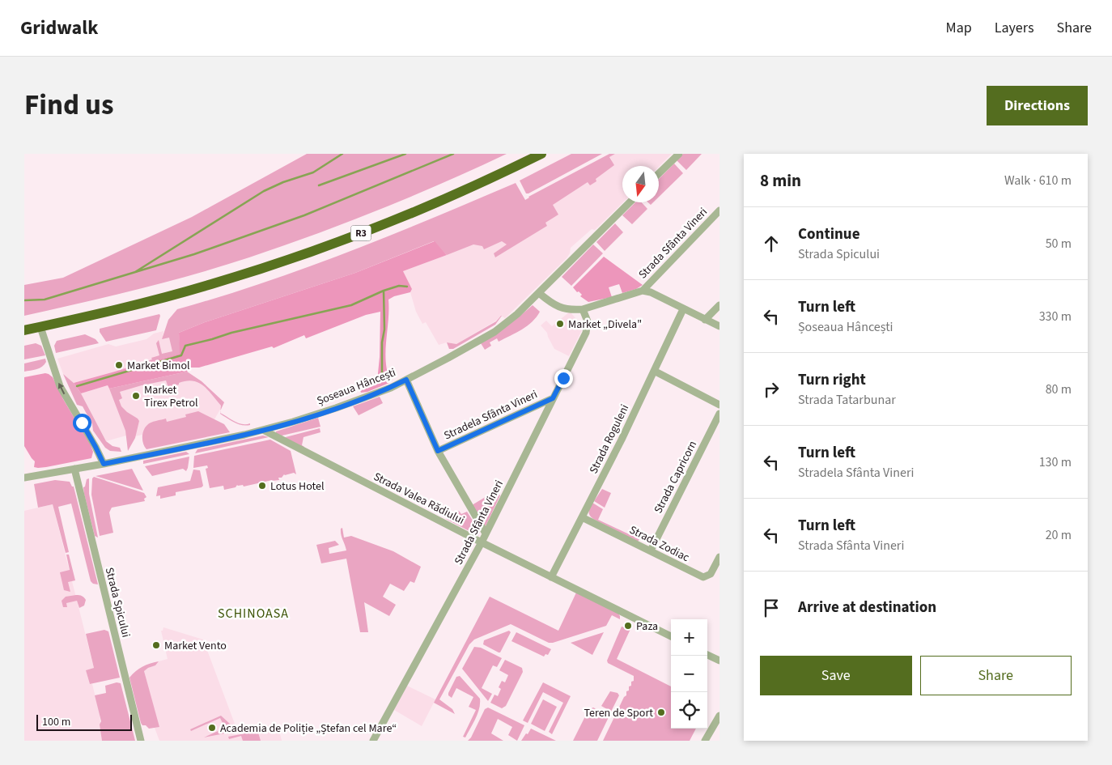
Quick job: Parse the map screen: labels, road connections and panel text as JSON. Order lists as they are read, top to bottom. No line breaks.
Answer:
{"streets":{"highway":["R3"],"street":["Strada Sfânta Vineri","Șoseaua Hâncești","Stradela Sfânta Vineri","Strada Roguleni","Strada Capricorn","Strada Valea Rădiului","Strada Zodiac","Strada Spicului"]},"crossings":[["Strada Sfânta Vineri","Stradela Sfânta Vineri"],["Strada Sfânta Vineri","Strada Valea Rădiului"],["Șoseaua Hâncești","Strada Valea Rădiului"],["Șoseaua Hâncești","Strada Spicului"],["Stradela Sfânta Vineri","Strada Valea Rădiului"],["Strada Roguleni","Strada Valea Rădiului"],["Strada Roguleni","Strada Zodiac"],["Strada Capricorn","Strada Zodiac"]],"districts":["SCHINOASA"],"places":["Market „Divela\"","Market Bimol","Market Tirex Petrol","Lotus Hotel","Paza","Market Vento","Teren de Sport","Academia de Poliție „Ștefan cel Mare“"],"scale_bar":"100 m","north":"bottom","page":{"header":"Gridwalk","nav":["Map","Layers","Share"],"title":"Find us","buttons":["Directions",["Save","Share"]],"heading":["8 min","Walk · 610 m"],"list":[["Continue","Strada Spicului","50 m"],["Turn left","Șoseaua Hâncești","330 m"],["Turn right","Strada Tatarbunar","80 m"],["Turn left","Stradela Sfânta Vineri","130 m"],["Turn left","Strada Sfânta Vineri","20 m"],"Arrive at destination"],"map_buttons":["+","−"],"scale":"100 m"}}
